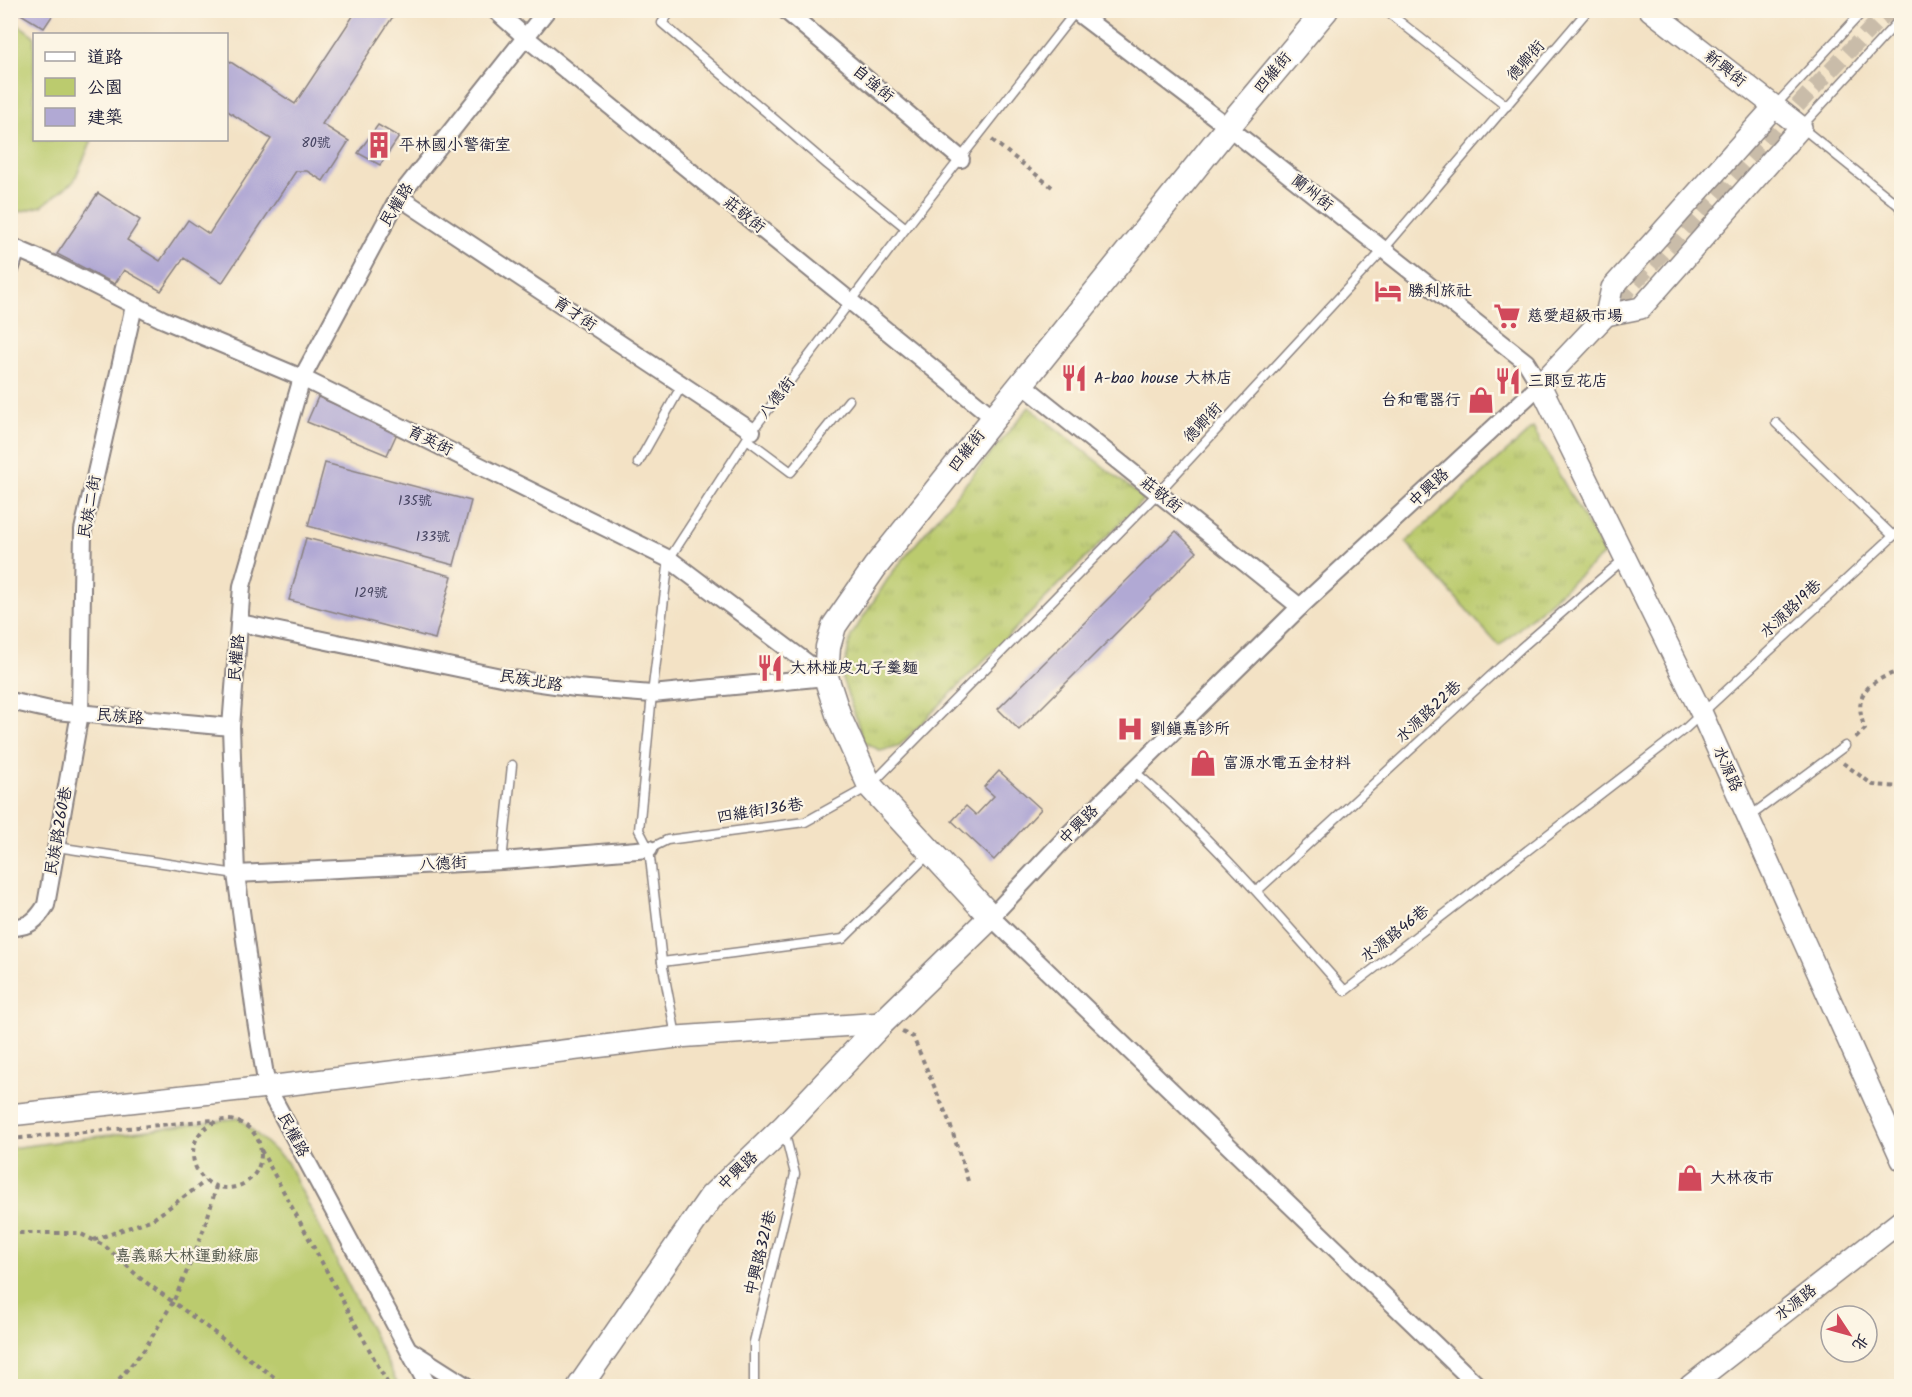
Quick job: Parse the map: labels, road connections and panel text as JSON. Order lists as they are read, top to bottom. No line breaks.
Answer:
{"streets":{"main road":["四維街","中興路"],"street":["新興街","自強街","蘭州街","民權路","莊敬街","育才街","八德街","育英街","民族二街","民族北路","民族路","水源路","民族路260巷"],"lane":["德卿街","水源路19巷","水源路22巷","四維街136巷","水源路46巷","中興路321巷"]},"crossings":[["德卿街","四維街"],["德卿街","蘭州街"],["德卿街","莊敬街"],["德卿街","四維街136巷"],["四維街","蘭州街"],["四維街","莊敬街"],["四維街","育英街"],["四維街","中興路"],["四維街","民族北路"],["四維街","四維街136巷"],["自強街","八德街"],["蘭州街","八德街"],["蘭州街","中興路"],["蘭州街","水源路"],["民權路","莊敬街"],["民權路","育才街"],["民權路","八德街"],["民權路","育英街"],["民權路","民族北路"],["民權路","民族路"],["莊敬街","八德街"],["莊敬街","中興路"],["育才街","八德街"],["八德街","育英街"],["八德街","民族北路"],["八德街","四維街136巷"],["育英街","民族二街"],["育英街","民族北路"],["中興路","水源路"],["中興路","水源路46巷"],["中興路","中興路321巷"],["民族二街","民族路"],["民族二街","民族路260巷"],["水源路19巷","水源路"],["水源路19巷","水源路46巷"],["水源路22巷","水源路"],["水源路22巷","水源路46巷"],["民族路","民族路260巷"],["水源路","水源路46巷"]],"parks":["嘉義縣大林運動綠廊"],"places":{"building":["平林國小警衛室"],"hotel":["勝利旅社"],"supermarket":["慈愛超級市場"],"restaurant":["A-bao house 大林店","三郎豆花店","大林椪皮丸子羹麵"],"shop":["台和電器行","富源水電五金材料","大林夜市"],"hospital":["劉鎮嘉診所"]},"house_numbers":["80號","135號","133號","129號"],"legend":["道路","公園","建築"],"north":"bottom right"}
